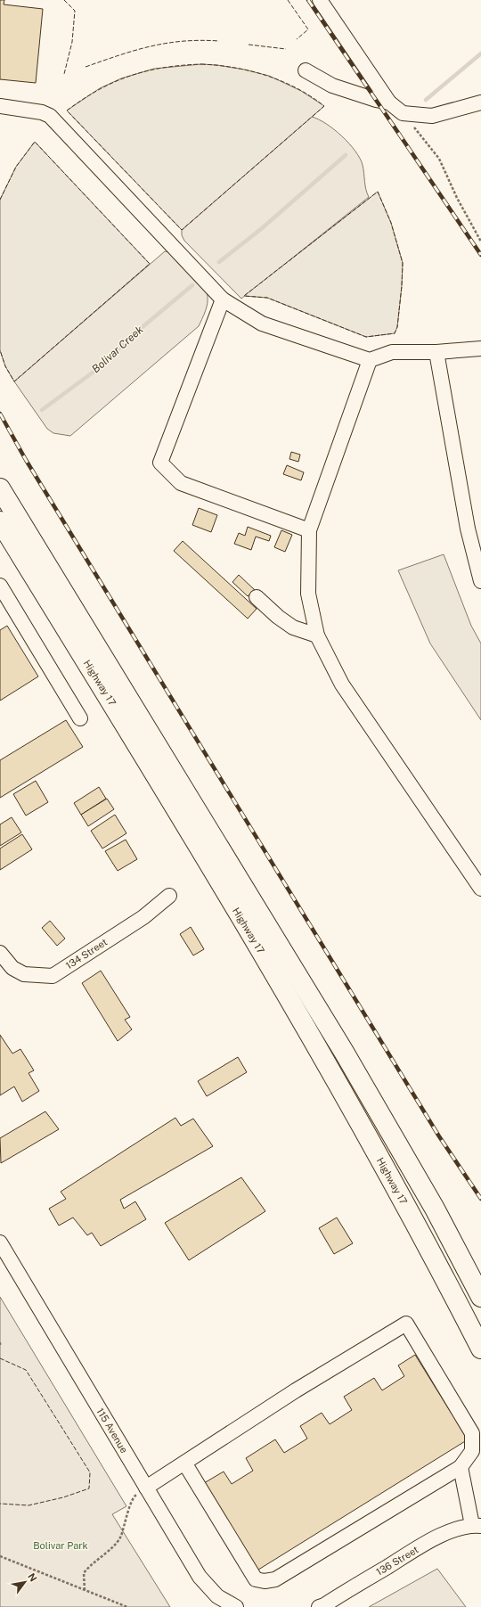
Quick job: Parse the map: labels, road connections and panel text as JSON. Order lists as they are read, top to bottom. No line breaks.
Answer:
{"streets":{"highway":["Highway 17"],"street":["134 Street","115 Avenue","136 Street"]},"water":["Bolivar Creek"],"parks":["Bolivar Park"],"north":"top right"}
